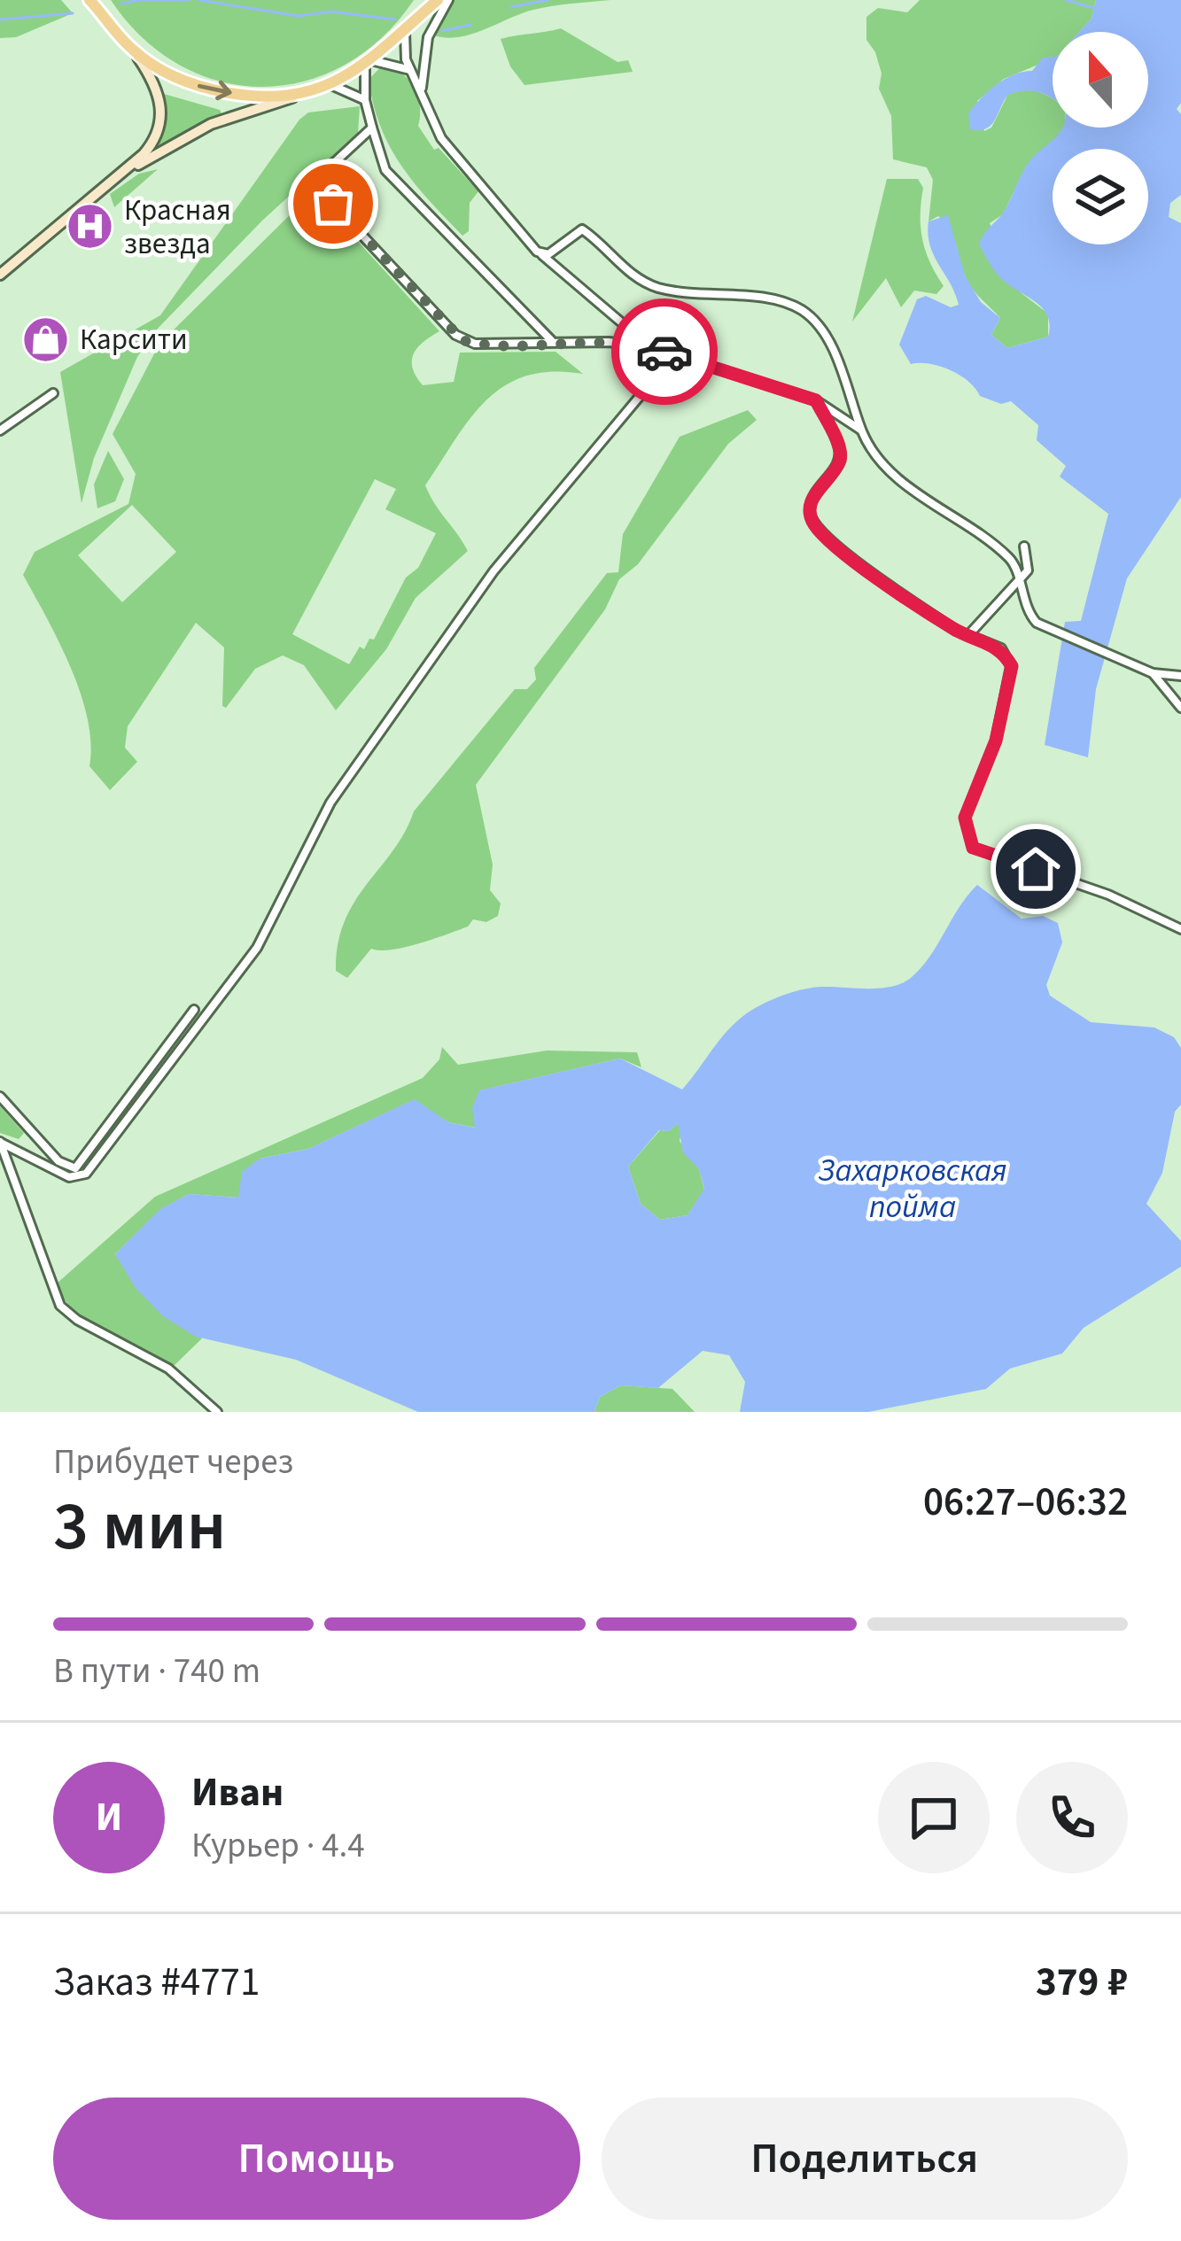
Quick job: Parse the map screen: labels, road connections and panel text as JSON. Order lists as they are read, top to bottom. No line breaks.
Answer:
{"water":["Захарковская пойма"],"places":{"hospital":["Красная звезда"],"shop":["Карсити"]},"north":"top","page":{"heading":["3 мин","Прибудет через","06:27–06:32"],"panel":["Иван","Курьер · 4.4","Заказ #4771","379 ₽"],"bar":"В пути · 740 m","round":"И","buttons":["Помощь","Поделиться"]}}
